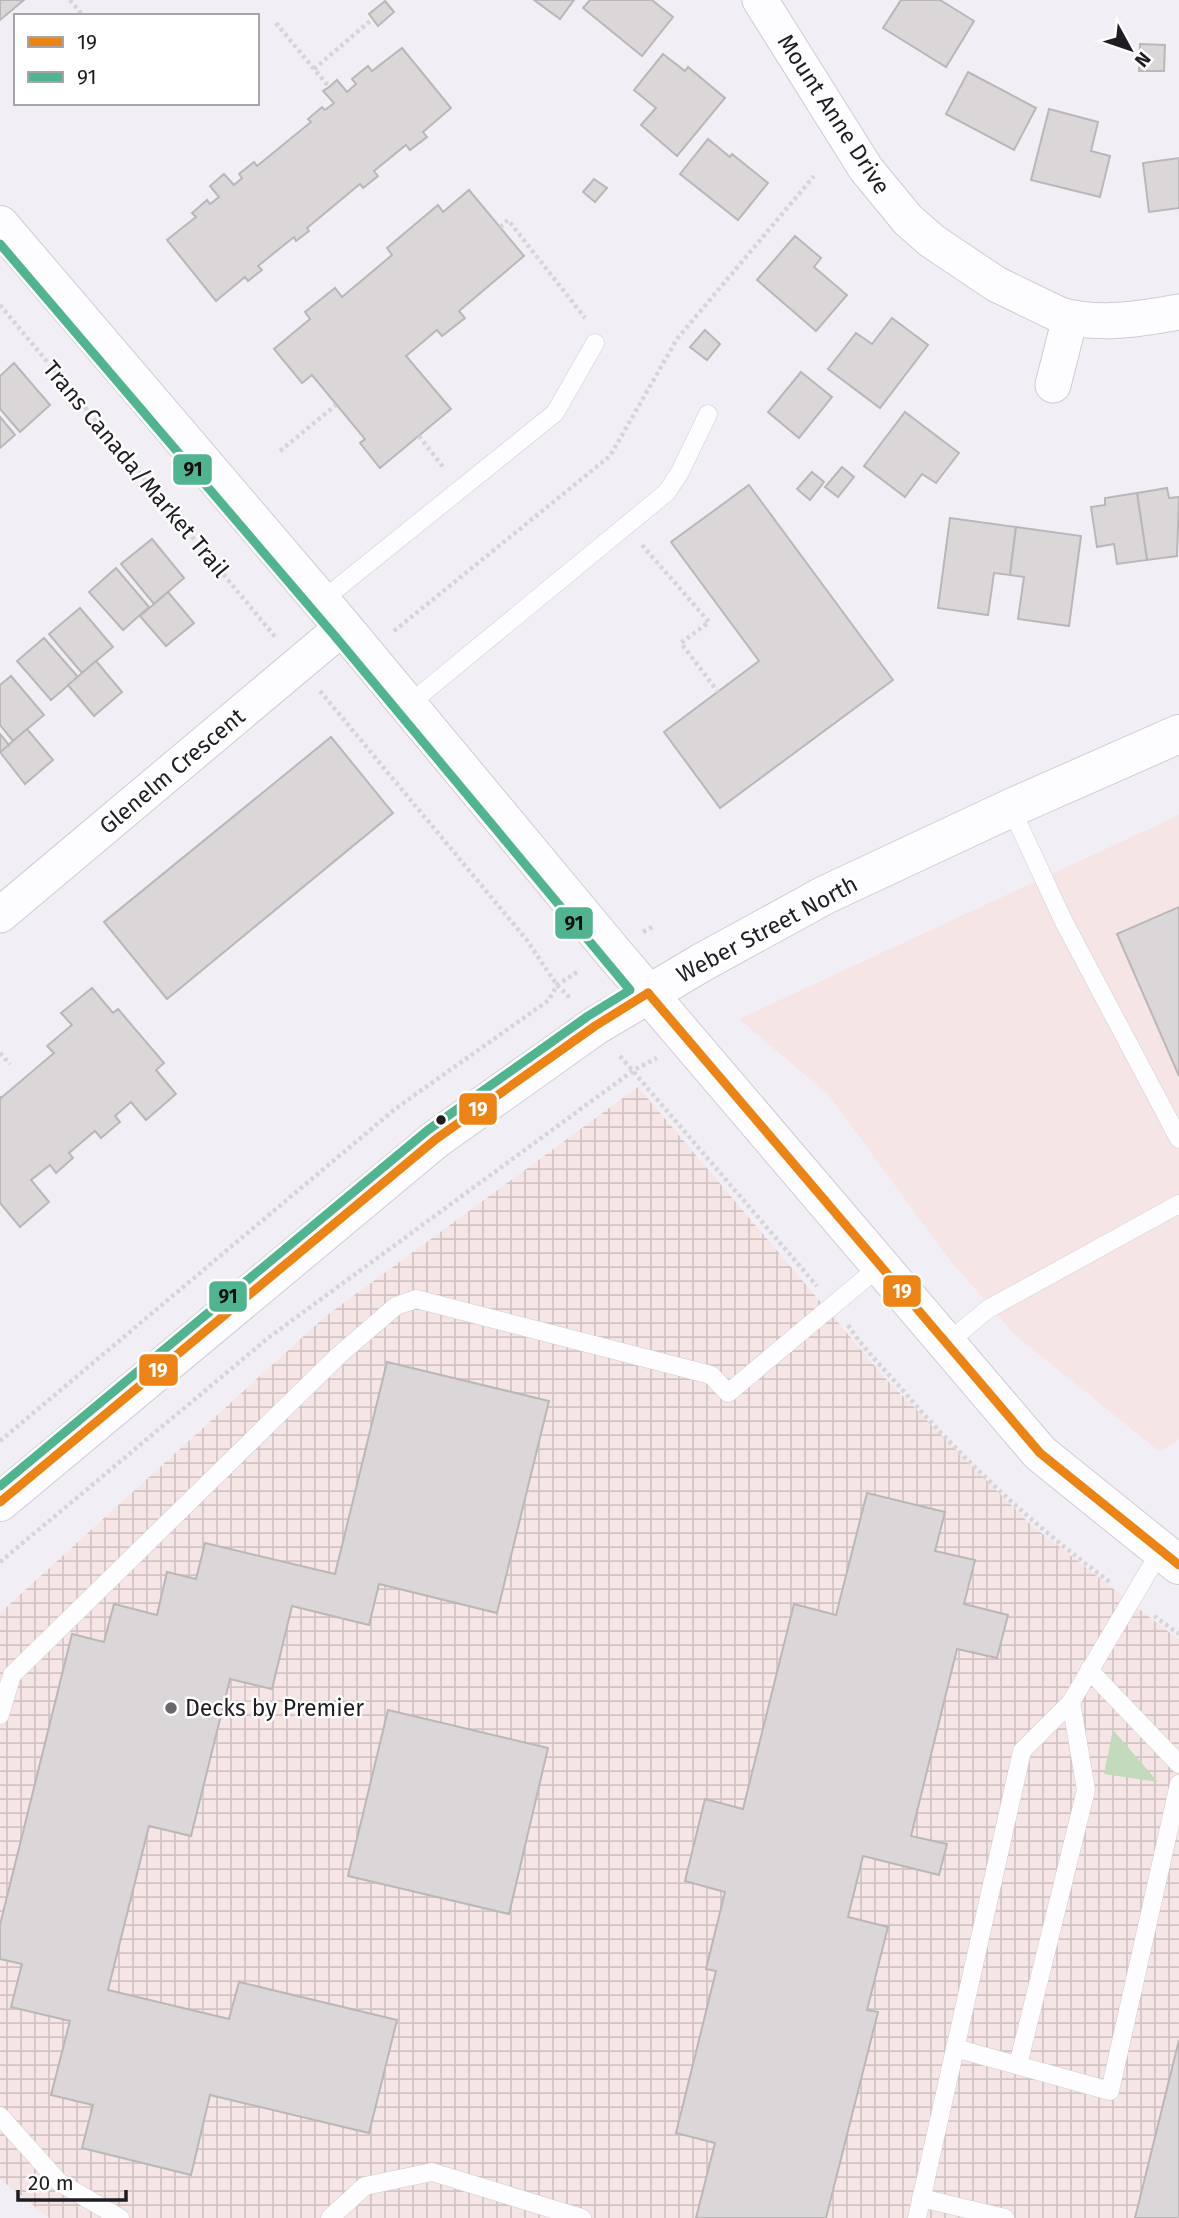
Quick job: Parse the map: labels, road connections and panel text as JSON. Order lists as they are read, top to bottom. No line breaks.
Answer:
{"streets":{"street":["Mount Anne Drive","Glenelm Crescent","Weber Street North"],"path":["Trans Canada/Market Trail"]},"places":["Decks by Premier"],"lines":["transit line 91","transit line 19"],"legend":["19","91"],"scale_bar":"20 m","north":"bottom right"}
